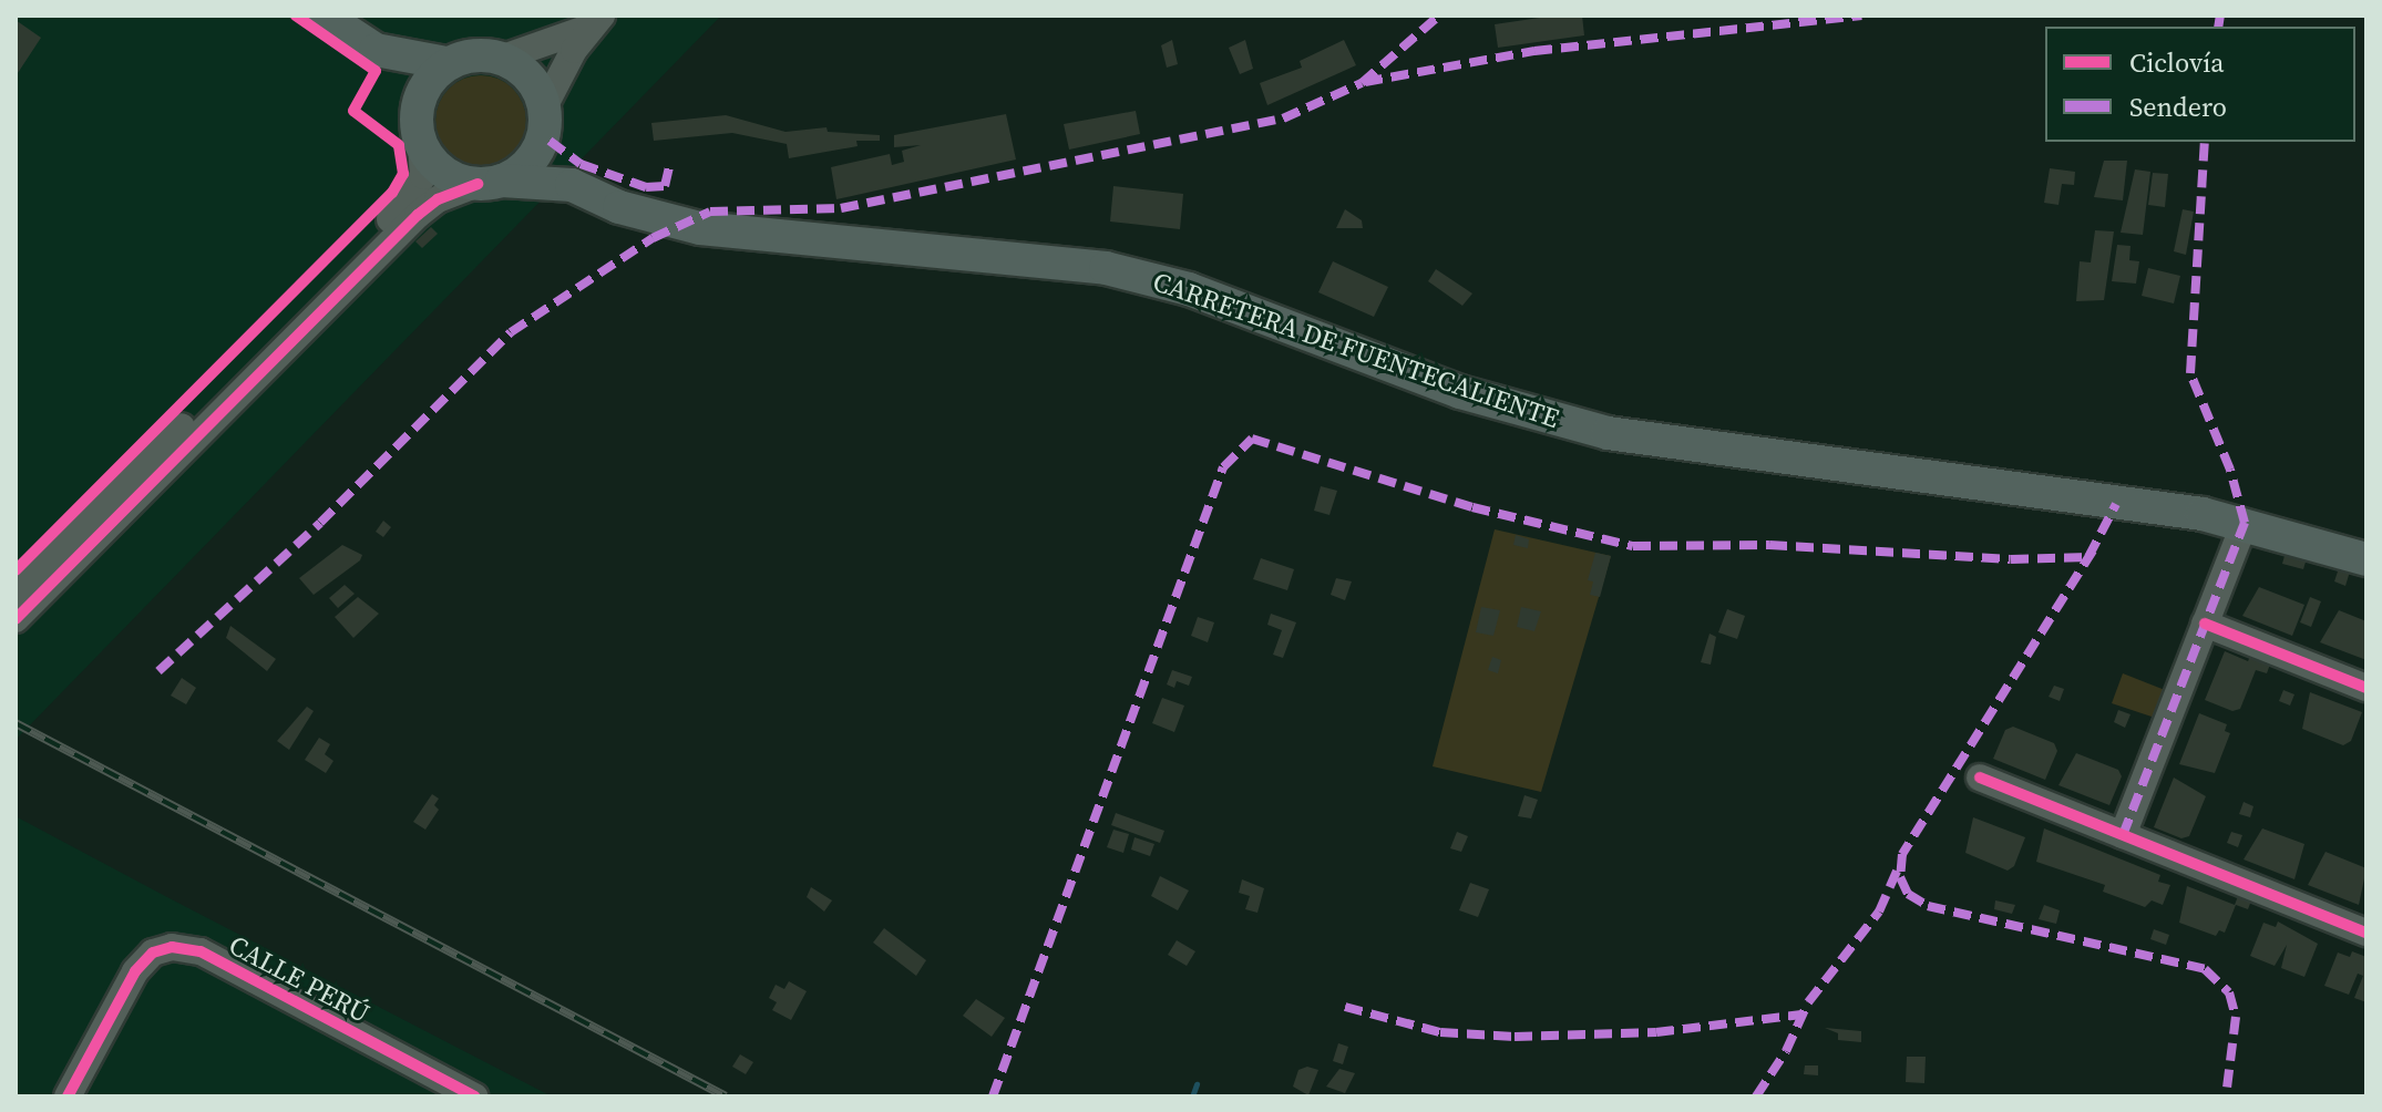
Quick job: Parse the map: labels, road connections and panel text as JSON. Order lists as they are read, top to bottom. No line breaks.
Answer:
{"streets":{"main road":["CARRETERA DE FUENTECALIENTE"],"street":["CALLE PERÚ"]},"legend":["Ciclovía","Sendero"]}
